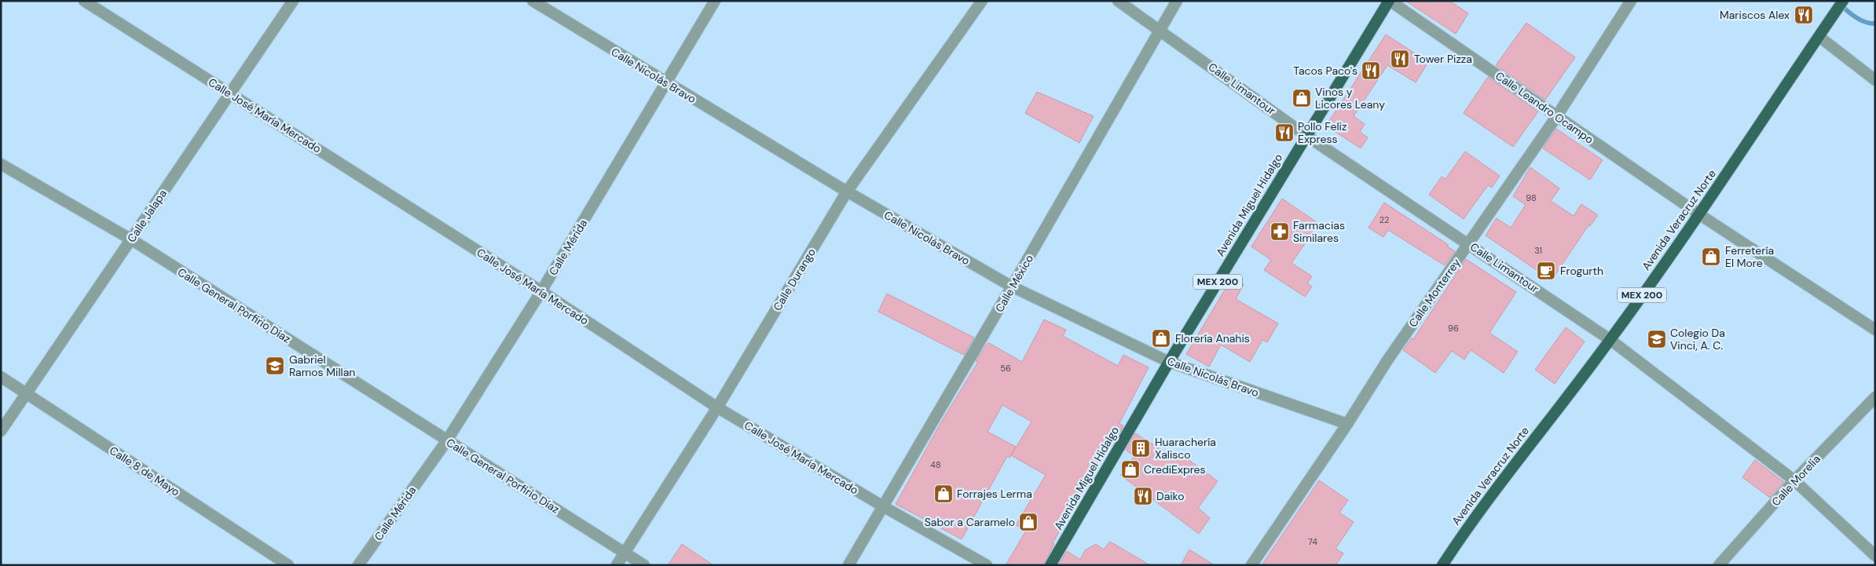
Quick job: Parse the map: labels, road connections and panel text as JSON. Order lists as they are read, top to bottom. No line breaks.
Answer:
{"streets":{"highway":["Avenida Miguel Hidalgo","Avenida Veracruz Norte","MEX 200"],"street":["Calle Nicolás Bravo","Calle Limantour","Calle Leandro Ocampo","Calle José María Mercado","Calle Jalapa","Calle Mérida","Calle Durango","Calle México","Calle Monterrey","Calle General Porfirio Díaz","Calle 8 de Mayo","Calle Morelia"]},"crossings":[["Calle Nicolás Bravo","Avenida Miguel Hidalgo"],["Calle Nicolás Bravo","Calle Mérida"],["Calle Nicolás Bravo","Calle Durango"],["Calle Nicolás Bravo","Calle México"],["Calle Nicolás Bravo","Calle Monterrey"],["Calle Limantour","Avenida Miguel Hidalgo"],["Calle Limantour","Avenida Veracruz Norte"],["Calle Limantour","Calle México"],["Calle Limantour","Calle Monterrey"],["Calle Limantour","Calle Morelia"],["Calle Leandro Ocampo","Avenida Miguel Hidalgo"],["Calle Leandro Ocampo","Avenida Veracruz Norte"],["Calle Leandro Ocampo","Calle Monterrey"],["Calle José María Mercado","Calle Jalapa"],["Calle José María Mercado","Calle Mérida"],["Calle José María Mercado","Calle Durango"],["Calle José María Mercado","Calle México"],["Calle Jalapa","Calle General Porfirio Díaz"],["Calle Jalapa","Calle 8 de Mayo"],["Calle Mérida","Calle General Porfirio Díaz"],["Calle Durango","Calle General Porfirio Díaz"]],"places":{"restaurant":["Mariscos Alex","Tower Pizza","Tacos Paco's","Pollo Feliz Express","Daiko"],"shop":["Vinos y Licores Leany","Ferretería El More","Florería Anahis","CrediExpres","Forrajes Lerma","Sabor a Caramelo"],"pharmacy":["Farmacias Similares"],"cafe":["Frogurth"],"school or university":["Colegio Da Vinci, A. C.","Gabriel Ramos Millan"],"building":["Huarachería Xalisco"]},"house_numbers":["98","22","31","96","56","48","74"]}
